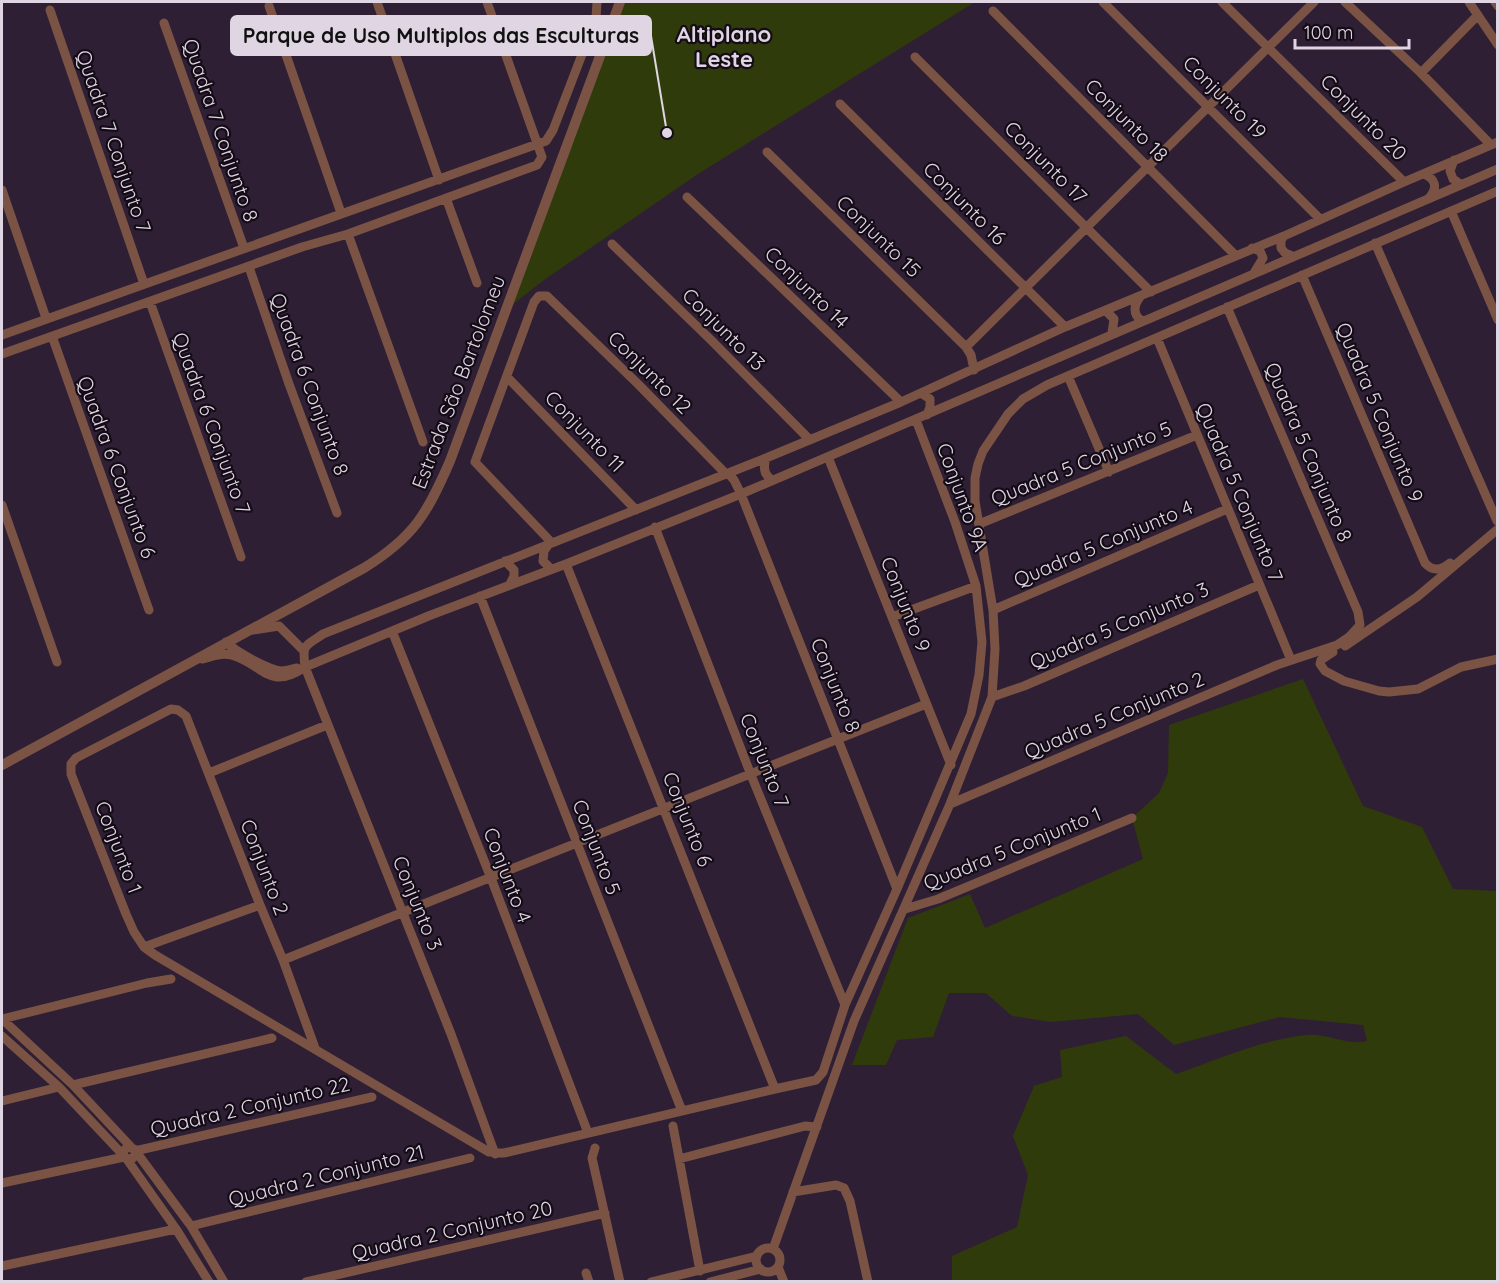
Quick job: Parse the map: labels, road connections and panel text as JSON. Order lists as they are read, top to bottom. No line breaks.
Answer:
{"streets":{"street":["Conjunto 19","Conjunto 20","Conjunto 18","Quadra 7 Conjunto 8","Quadra 7 Conjunto 7","Conjunto 17","Conjunto 16","Conjunto 15","Conjunto 14","Conjunto 13","Conjunto 12","Estrada São Bartolomeu","Quadra 6 Conjunto 8","Quadra 5 Conjunto 9","Quadra 6 Conjunto 7","Conjunto 11","Quadra 5 Conjunto 8","Quadra 5 Conjunto 5","Quadra 6 Conjunto 6","Quadra 5 Conjunto 7","Conjunto 9A","Quadra 5 Conjunto 4","Conjunto 9","Quadra 5 Conjunto 3","Conjunto 8","Quadra 5 Conjunto 2","Conjunto 7","Conjunto 6","Conjunto 1","Conjunto 5","Quadra 5 Conjunto 1","Conjunto 2","Conjunto 4","Conjunto 3","Quadra 2 Conjunto 22","Quadra 2 Conjunto 21","Quadra 2 Conjunto 20"]},"crossings":[["Conjunto 12","Conjunto 11"],["Conjunto 12","Conjunto 8"],["Quadra 5 Conjunto 8","Quadra 5 Conjunto 2"],["Quadra 5 Conjunto 5","Quadra 5 Conjunto 7"],["Quadra 5 Conjunto 7","Quadra 5 Conjunto 4"],["Quadra 5 Conjunto 7","Quadra 5 Conjunto 3"],["Quadra 5 Conjunto 7","Quadra 5 Conjunto 2"],["Conjunto 9A","Conjunto 9"],["Conjunto 9A","Conjunto 8"],["Conjunto 9A","Conjunto 7"],["Conjunto 9A","Conjunto 6"],["Conjunto 1","Conjunto 2"]],"districts":["Altiplano Leste"],"places":["Parque de Uso Multiplos das Esculturas"],"scale_bar":"100 m"}
